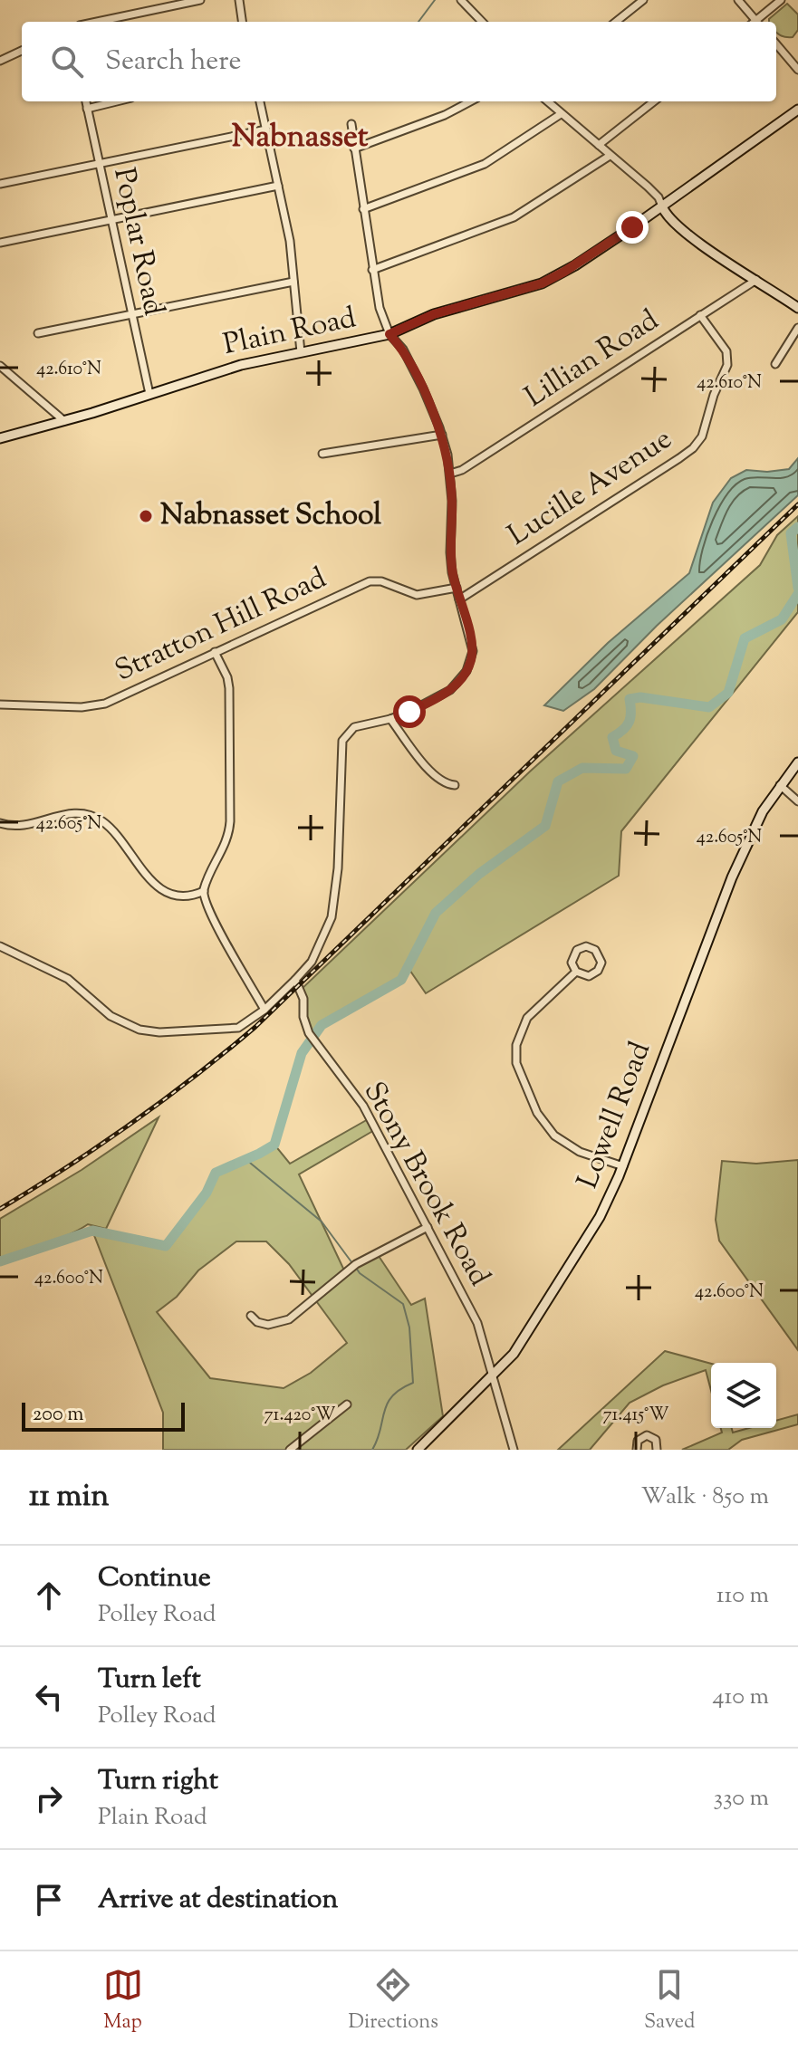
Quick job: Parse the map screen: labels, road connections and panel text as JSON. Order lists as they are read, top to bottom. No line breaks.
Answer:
{"streets":{"street":["Poplar Road","Plain Road","Lillian Road","Lucille Avenue","Stratton Hill Road","Lowell Road","Stony Brook Road"]},"crossings":[["Poplar Road","Plain Road"],["Lillian Road","Lucille Avenue"],["Lowell Road","Stony Brook Road"]],"districts":["Nabnasset"],"places":["Nabnasset School"],"scale_bar":"200 m","page":{"search":"Search here","scale":"200 m","heading":["11 min","Walk · 850 m"],"list":[["Continue","Polley Road","110 m"],["Turn left","Polley Road","410 m"],["Turn right","Plain Road","330 m"],"Arrive at destination"],"nav":["Map","Directions","Saved"]},"coordinates":["42.610°N","42.605°N","42.600°N","71.420°W","71.415°W"]}
